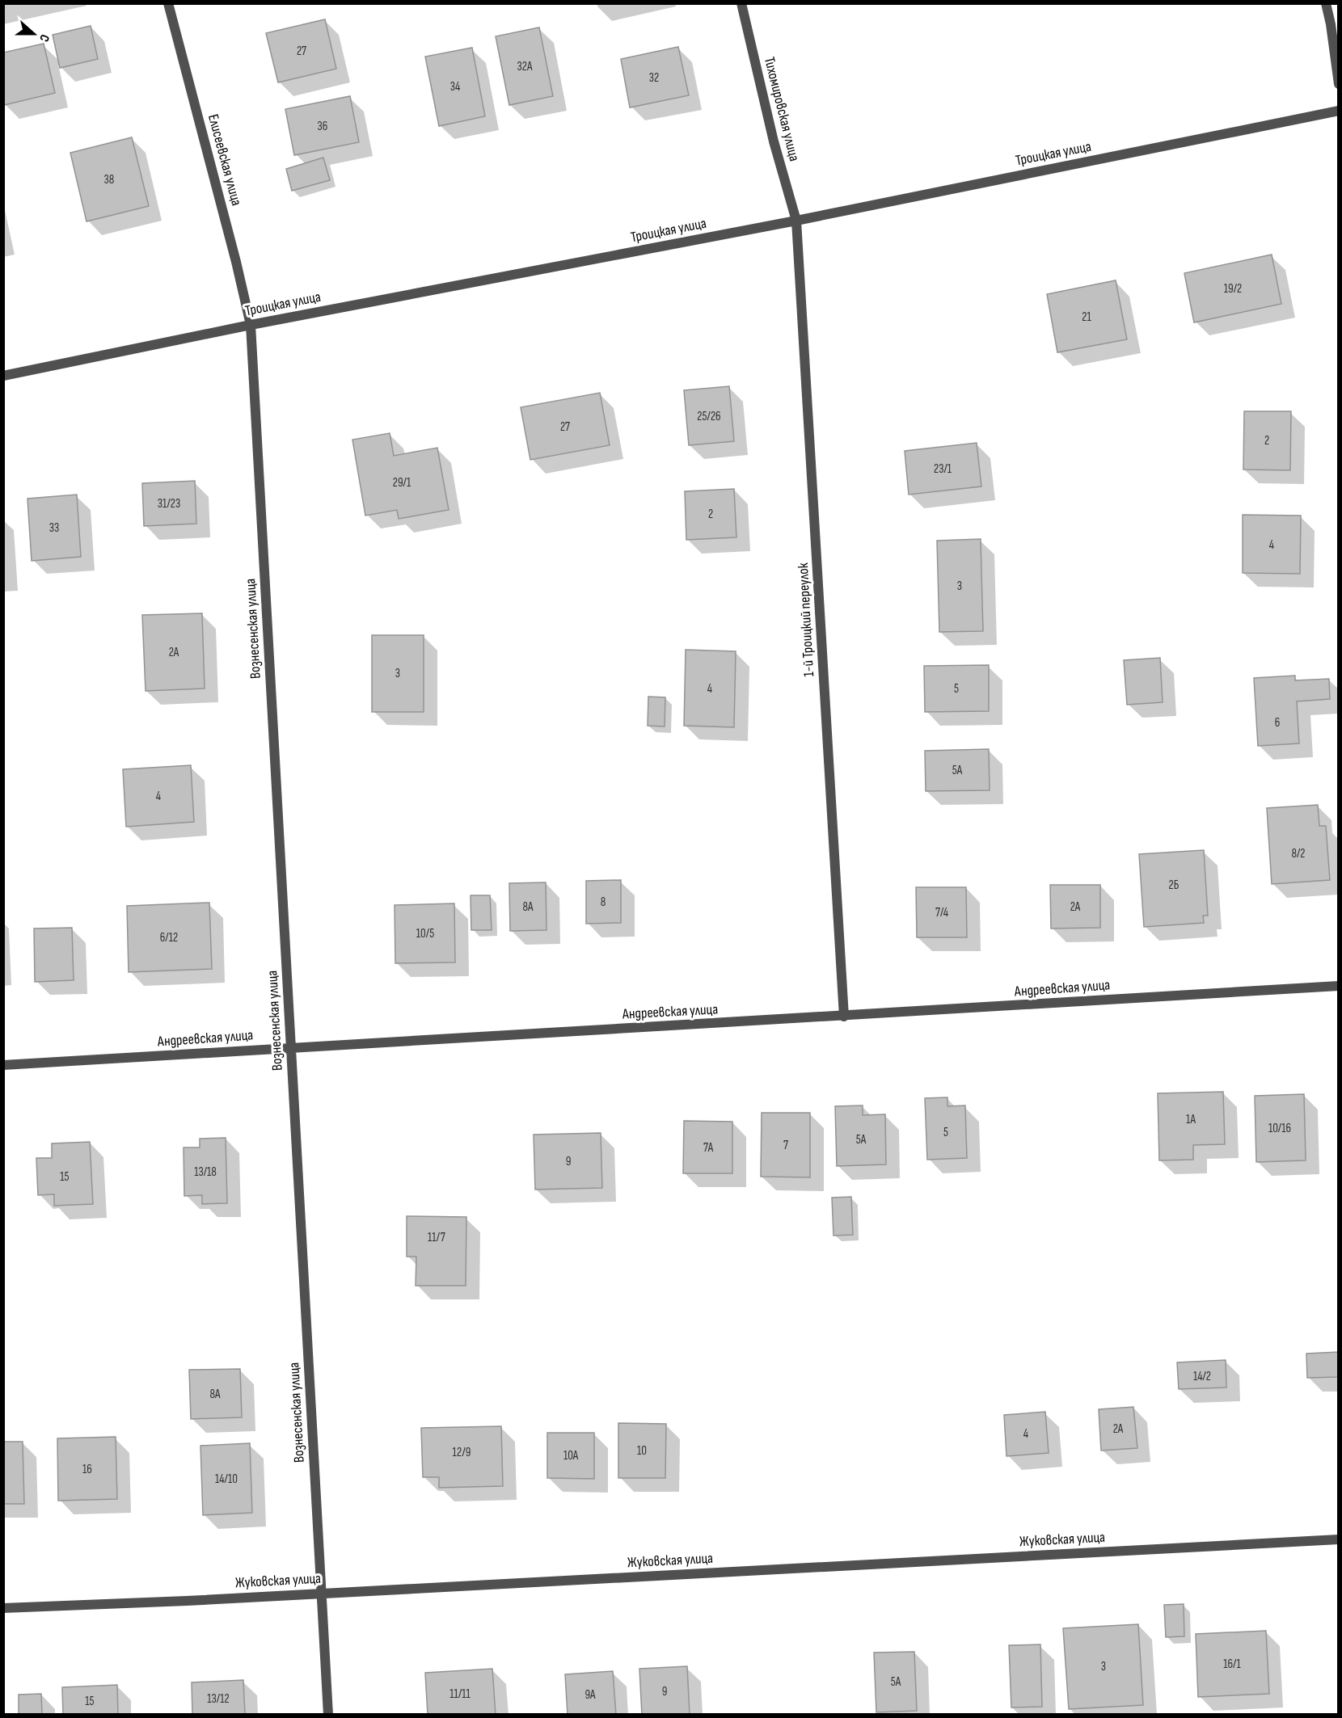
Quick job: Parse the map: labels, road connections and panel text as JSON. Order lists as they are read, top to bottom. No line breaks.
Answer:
{"streets":{"street":["Тихомировская улица","Троицкая улица","Елисеевская улица","1-й Троицкий переулок","Вознесенская улица","Андреевская улица","Жуковская улица"]},"crossings":[["Тихомировская улица","Троицкая улица"],["Тихомировская улица","1-й Троицкий переулок"],["Троицкая улица","Елисеевская улица"],["Троицкая улица","1-й Троицкий переулок"],["Троицкая улица","Вознесенская улица"],["Елисеевская улица","Вознесенская улица"],["1-й Троицкий переулок","Андреевская улица"],["Вознесенская улица","Андреевская улица"],["Вознесенская улица","Жуковская улица"]],"house_numbers":["27","32А","32","34","36","38","19/2","21","25/26","27","2","23/1","29/1","31/23","2","33","4","3","2А","3","4","5","6","5А","4","8/2","2Б","8","8А","2А","7/4","10/5","6/12","1А","10/16","5","5А","7","7А","9","13/18","15","11/7","14/2","8А","2А","4","10","12/9","10А","16","14/10","16/1","3","5А","9","11/11","9А","13/12","15"],"north":"right"}
